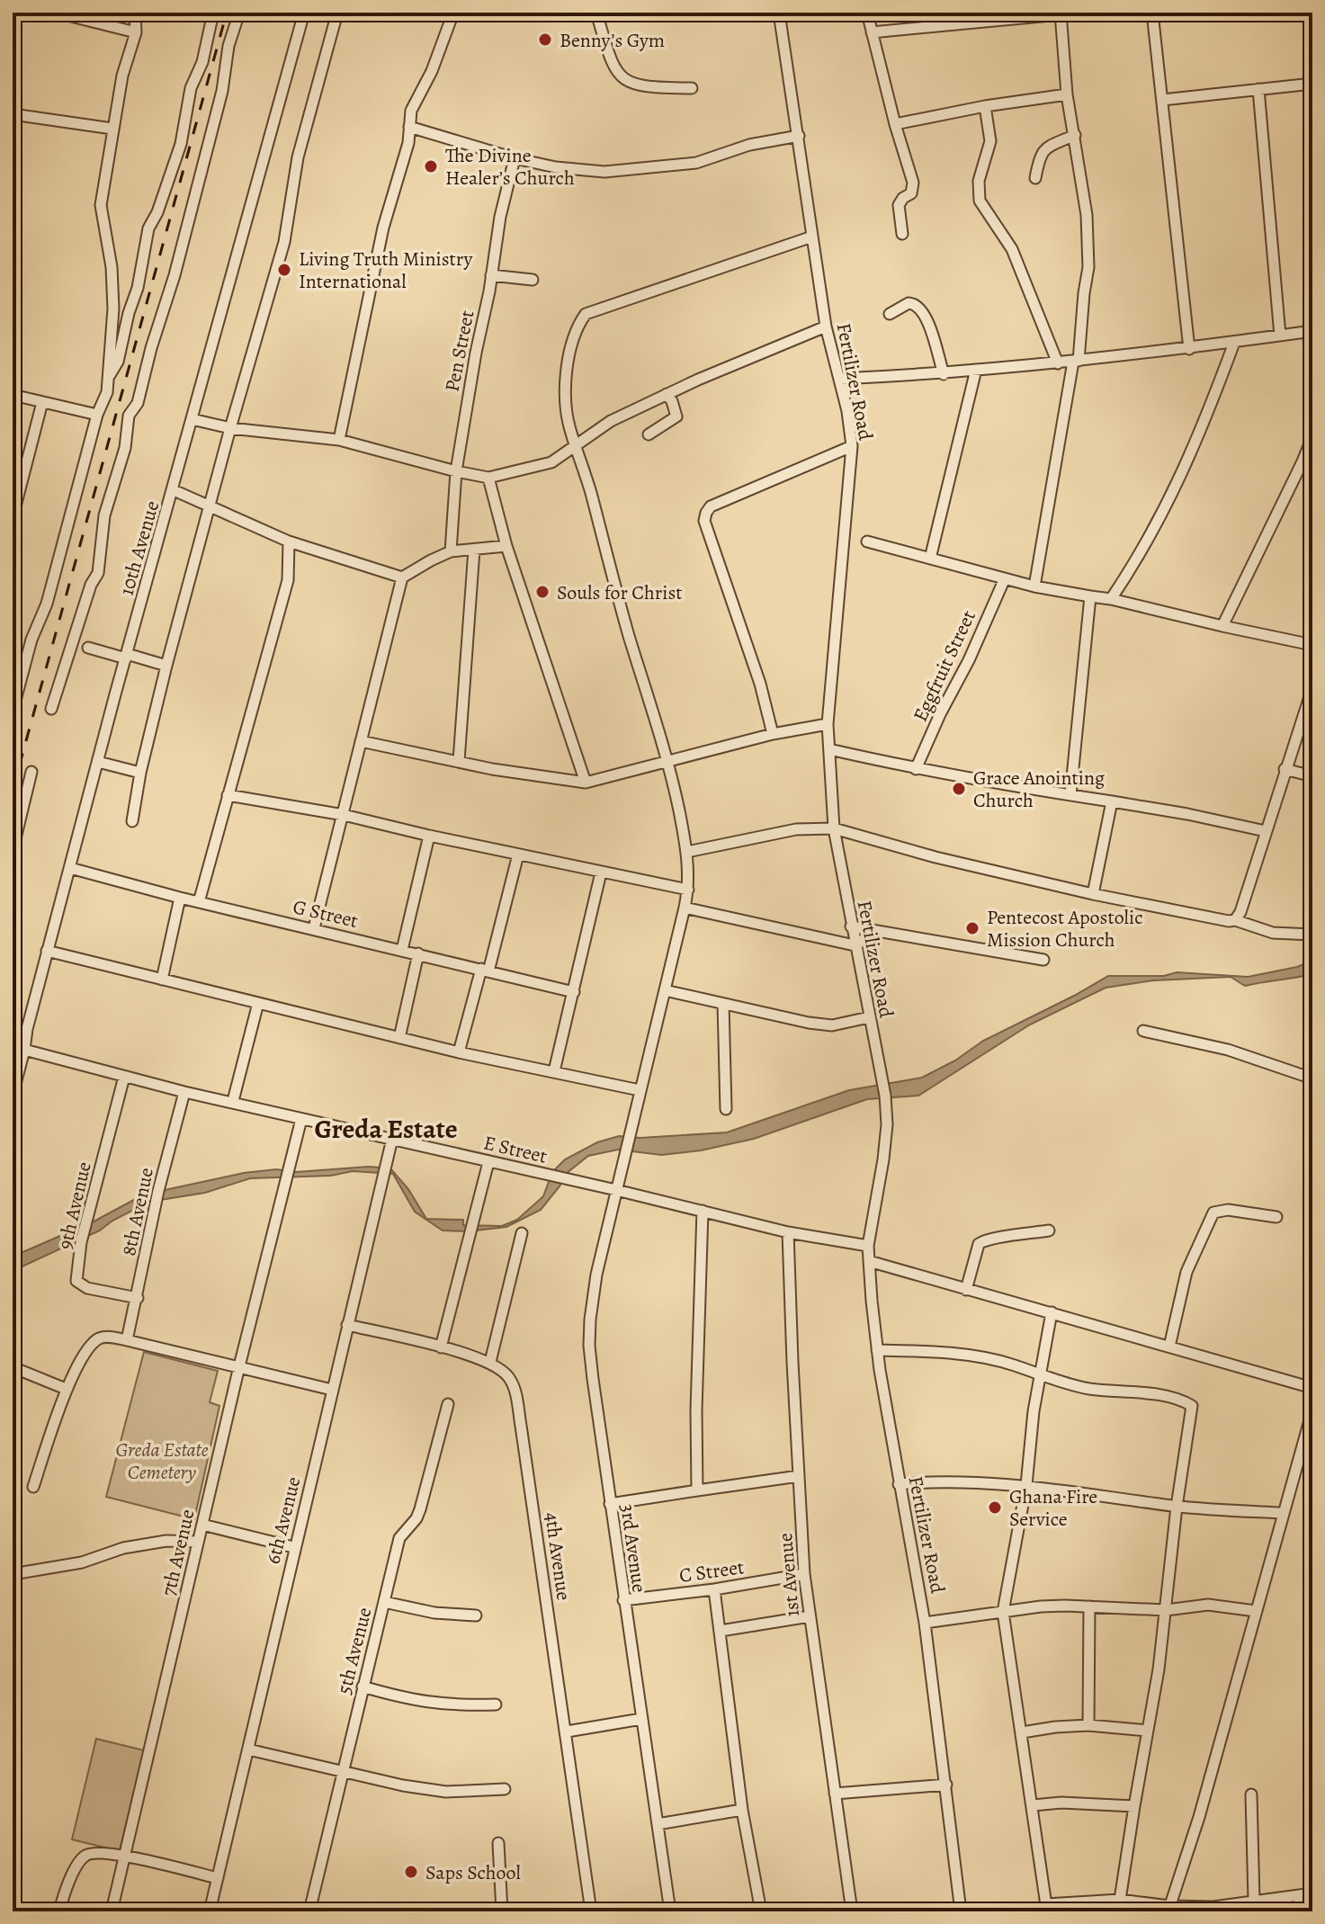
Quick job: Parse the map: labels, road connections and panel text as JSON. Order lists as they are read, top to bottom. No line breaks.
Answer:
{"streets":{"street":["Pen Street","Fertilizer Road","10th Avenue","Eggfruit Street","G Street","E Street","9th Avenue","8th Avenue","6th Avenue","3rd Avenue","7th Avenue","4th Avenue","C Street","1st Avenue","5th Avenue"]},"crossings":[["Fertilizer Road","E Street"],["Fertilizer Road","3rd Avenue"],["10th Avenue","G Street"],["10th Avenue","E Street"],["E Street","9th Avenue"],["E Street","8th Avenue"],["E Street","6th Avenue"],["E Street","3rd Avenue"],["E Street","7th Avenue"],["E Street","1st Avenue"],["9th Avenue","8th Avenue"],["3rd Avenue","C Street"],["C Street","1st Avenue"]],"districts":["Greda Estate"],"parks":["Greda Estate Cemetery"],"places":["Benny’s Gym","The Divine Healer’s Church","Living Truth Ministry International","Souls for Christ","Grace Anointing Church","Pentecost Apostolic Mission Church","Ghana Fire Service","Saps School"]}
